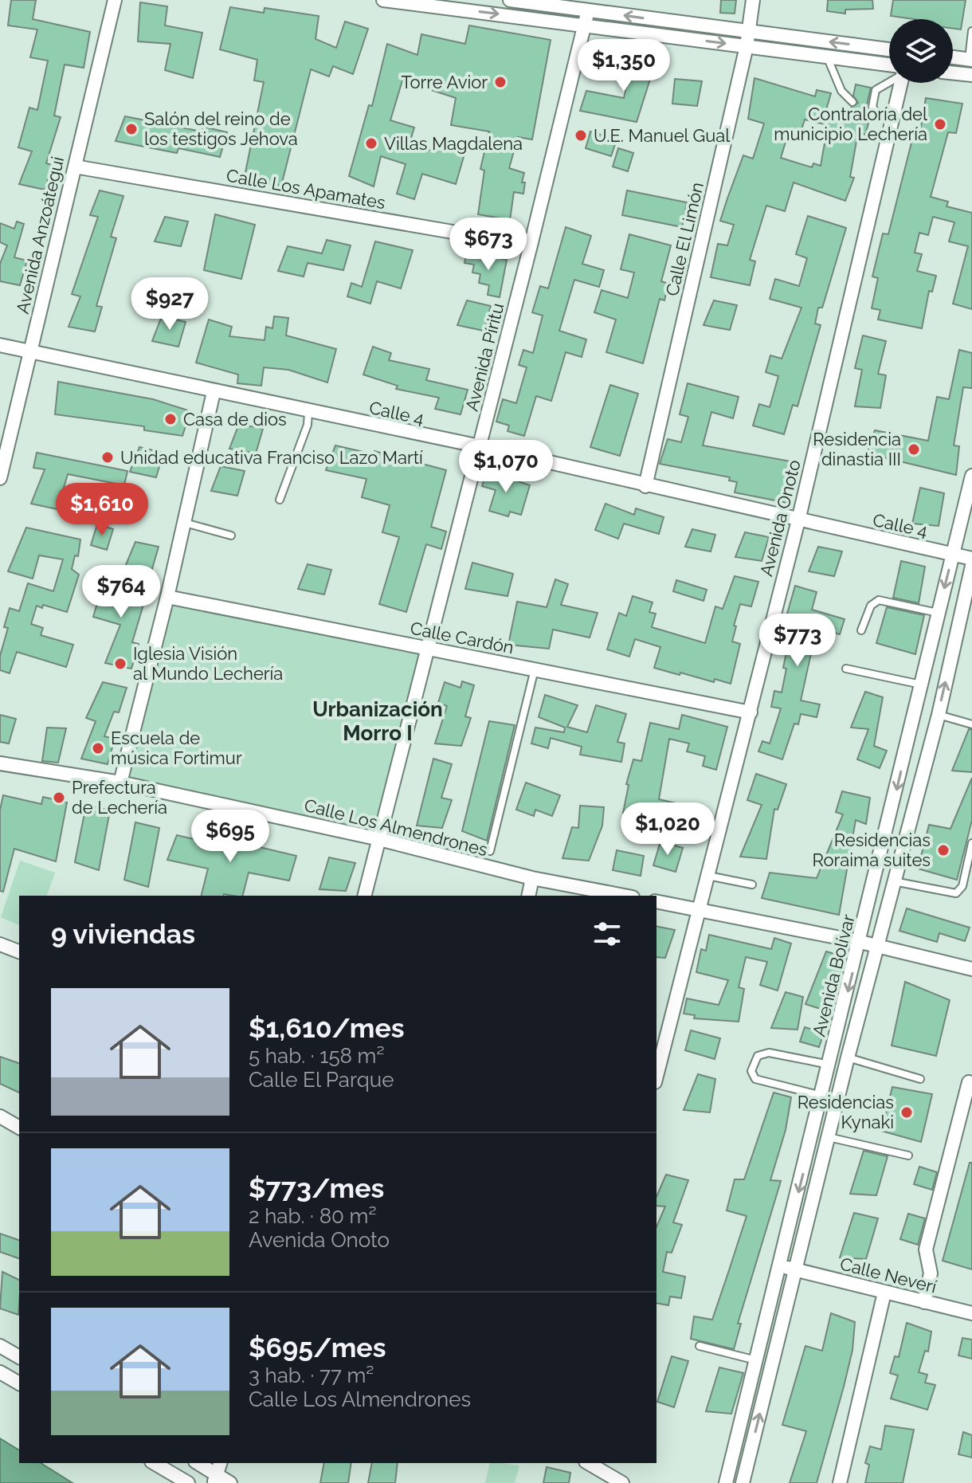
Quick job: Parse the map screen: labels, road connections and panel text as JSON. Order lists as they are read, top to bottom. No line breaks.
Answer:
{"streets":{"street":["Calle Los Apamates","Avenida Anzoátegui","Calle El Limón","Avenida Píritu","Calle 4","Avenida Onoto","Calle Cardón","Calle Los Almendrones","Avenida Bolívar","Calle Neverí"]},"crossings":[["Calle Los Apamates","Avenida Anzoátegui"],["Calle Los Apamates","Avenida Píritu"],["Avenida Anzoátegui","Calle 4"],["Calle El Limón","Calle 4"],["Avenida Píritu","Calle 4"],["Avenida Píritu","Calle Cardón"],["Avenida Píritu","Calle Los Almendrones"],["Calle 4","Avenida Onoto"],["Calle 4","Avenida Bolívar"],["Avenida Onoto","Calle Cardón"],["Avenida Bolívar","Calle Neverí"]],"districts":["Urbanización Morro I"],"places":["Torre Avior","Contraloría del municipio Lechería","Salón del reino de los testigos Jehova","U.E. Manuel Gual","Villas Magdalena","Casa de dios","Residencia dinastia III","Unidad educativa Franciso Lazo Martí","Iglesia Visión al Mundo Lechería","Escuela de música Fortimur","Prefectura de Lechería","Residencias Roraima suites","Residencias Kynaki"],"page":{"price":["$1,350","$673","$927","$1,070","$1,610","$764","$773","$1,020","$695"],"heading":"9 viviendas","list":[{"name":"$1,610/mes","note":"5 hab. · 158 m² · Calle El Parque"},{"name":"$773/mes","note":"2 hab. · 80 m² · Avenida Onoto"},{"name":"$695/mes","note":"3 hab. · 77 m² · Calle Los Almendrones"}]}}
